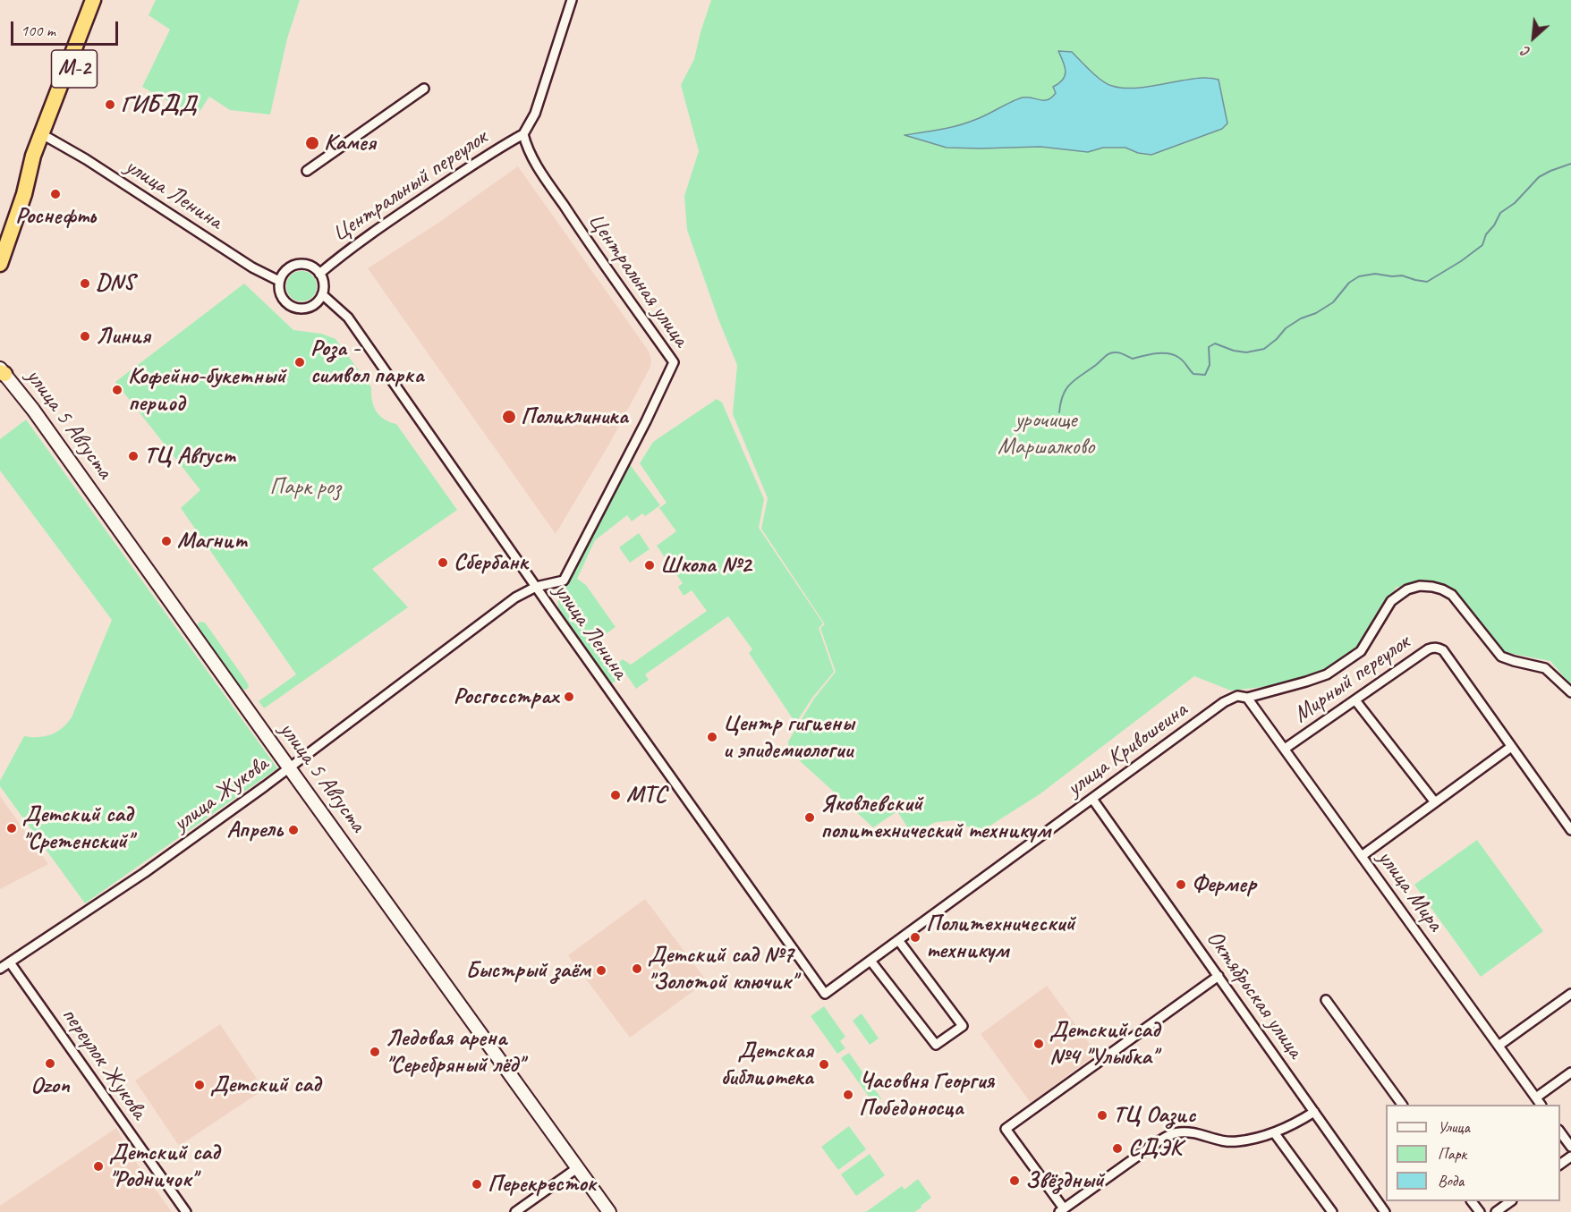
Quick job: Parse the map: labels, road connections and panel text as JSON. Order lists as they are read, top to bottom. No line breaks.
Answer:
{"streets":{"highway":["М-2"],"street":["Центральный переулок","улица Ленина","Центральная улица","улица 5 Августа","Мирный переулок","улица Кривошеина","улица Жукова","улица Мира","Октябрьская улица","переулок Жукова"]},"crossings":[["М-2","улица Ленина"],["Центральный переулок","улица Ленина"],["Центральный переулок","Центральная улица"],["улица Ленина","Центральная улица"],["улица Ленина","улица Кривошеина"],["улица Ленина","улица Жукова"],["Центральная улица","улица Жукова"],["улица 5 Августа","улица Жукова"],["Мирный переулок","улица Мира"],["улица Кривошеина","улица Мира"],["улица Кривошеина","Октябрьская улица"],["улица Жукова","переулок Жукова"]],"parks":["урочище Маршалково","Парк роз"],"places":["ГИБДД","Камея","Роснефть","DNS","Линия","Роза - символ парка","Кофейно-букетный период","Поликлиника","ТЦ Август","Магнит","Сбербанк","Школа №2","Росгосстрах","Центр гигиены и эпидемиологии","МТС","Яковлевский политехнический техникум","Детский сад \"Сретенский\"","Апрель","Фермер","Политехнический техникум","Детский сад №7 \"Золотой ключик\"","Быстрый заём","Детский сад №4 \"Улыбка\"","Ледовая арена \"Серебряный лёд\"","Ozon","Детская библиотека","Детский сад","Часовня Георгия Победоносца","ТЦ Оазис","СДЭК","Детский сад \"Родничок\"","Звёздный","Перекресток"],"legend":["Улица","Парк","Вода"],"scale_bar":"100 m","north":"bottom left"}
